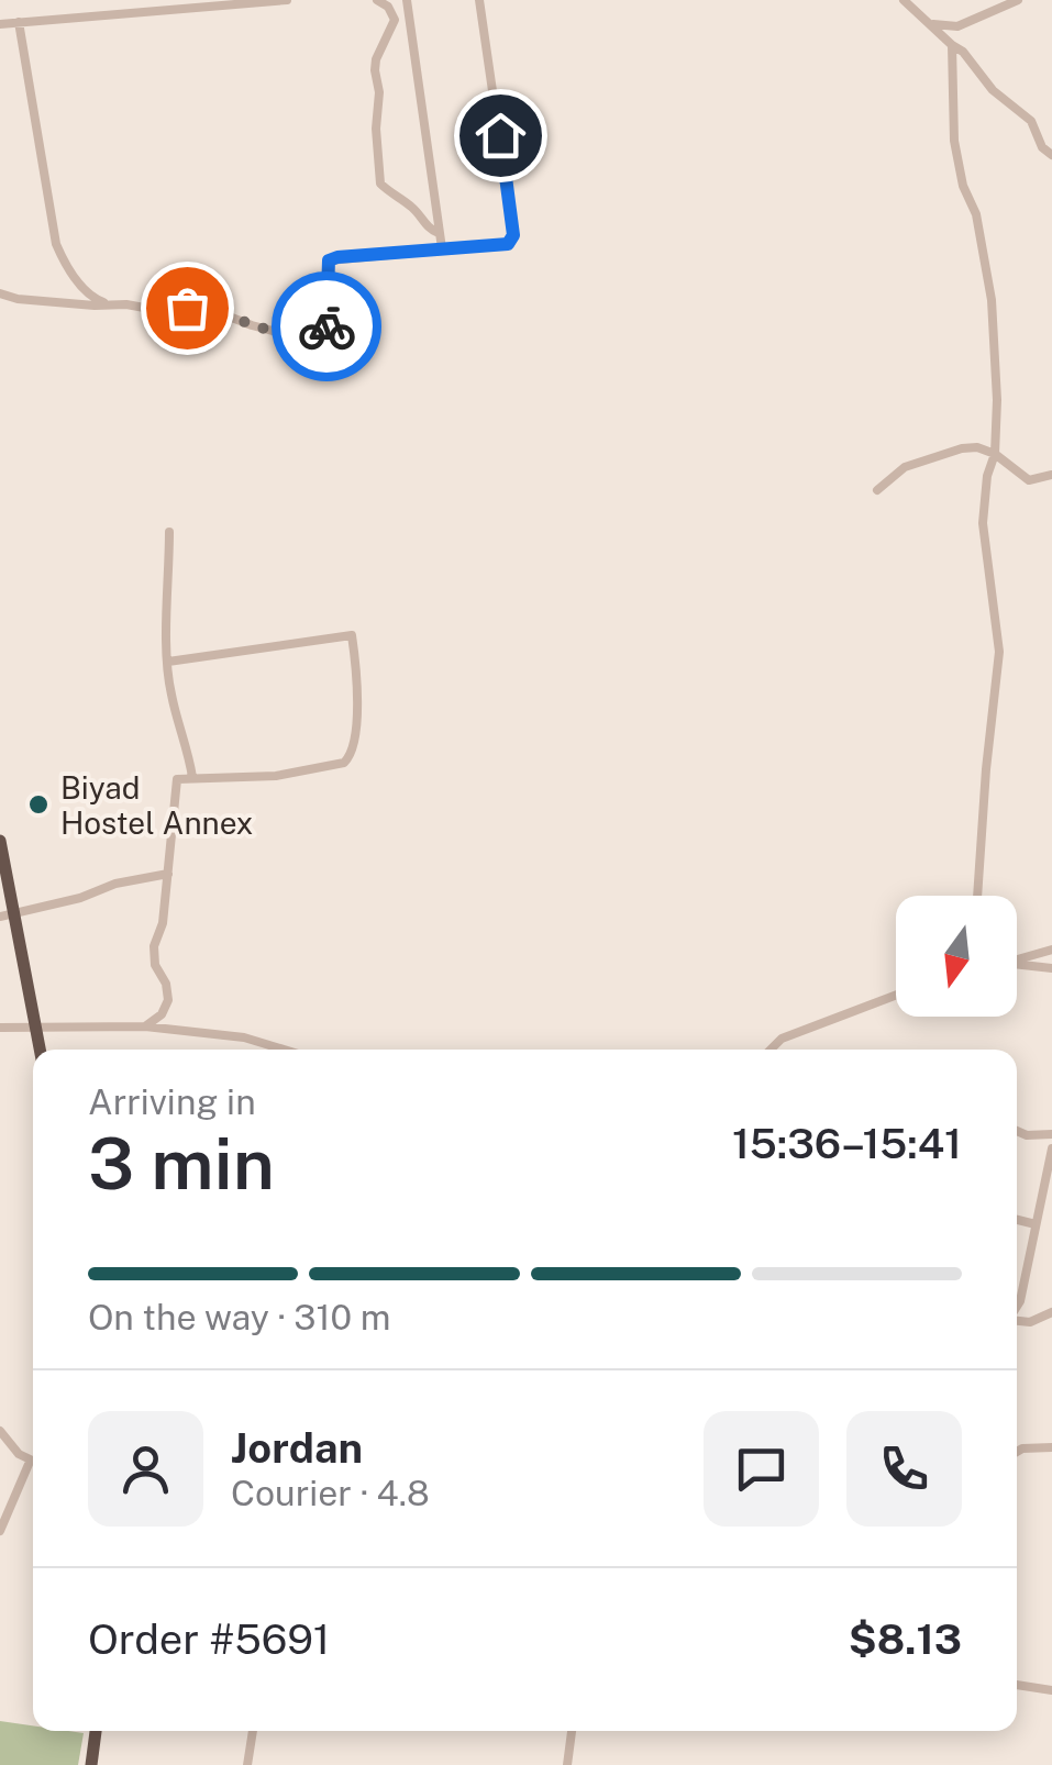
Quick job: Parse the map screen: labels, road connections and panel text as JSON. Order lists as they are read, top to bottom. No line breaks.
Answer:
{"places":["Biyad Hostel Annex"],"north":"bottom","page":{"heading":["3 min","Arriving in","15:36–15:41"],"panel":["Jordan","Courier · 4.8","Order #5691","$8.13"],"bar":"On the way · 310 m"}}
